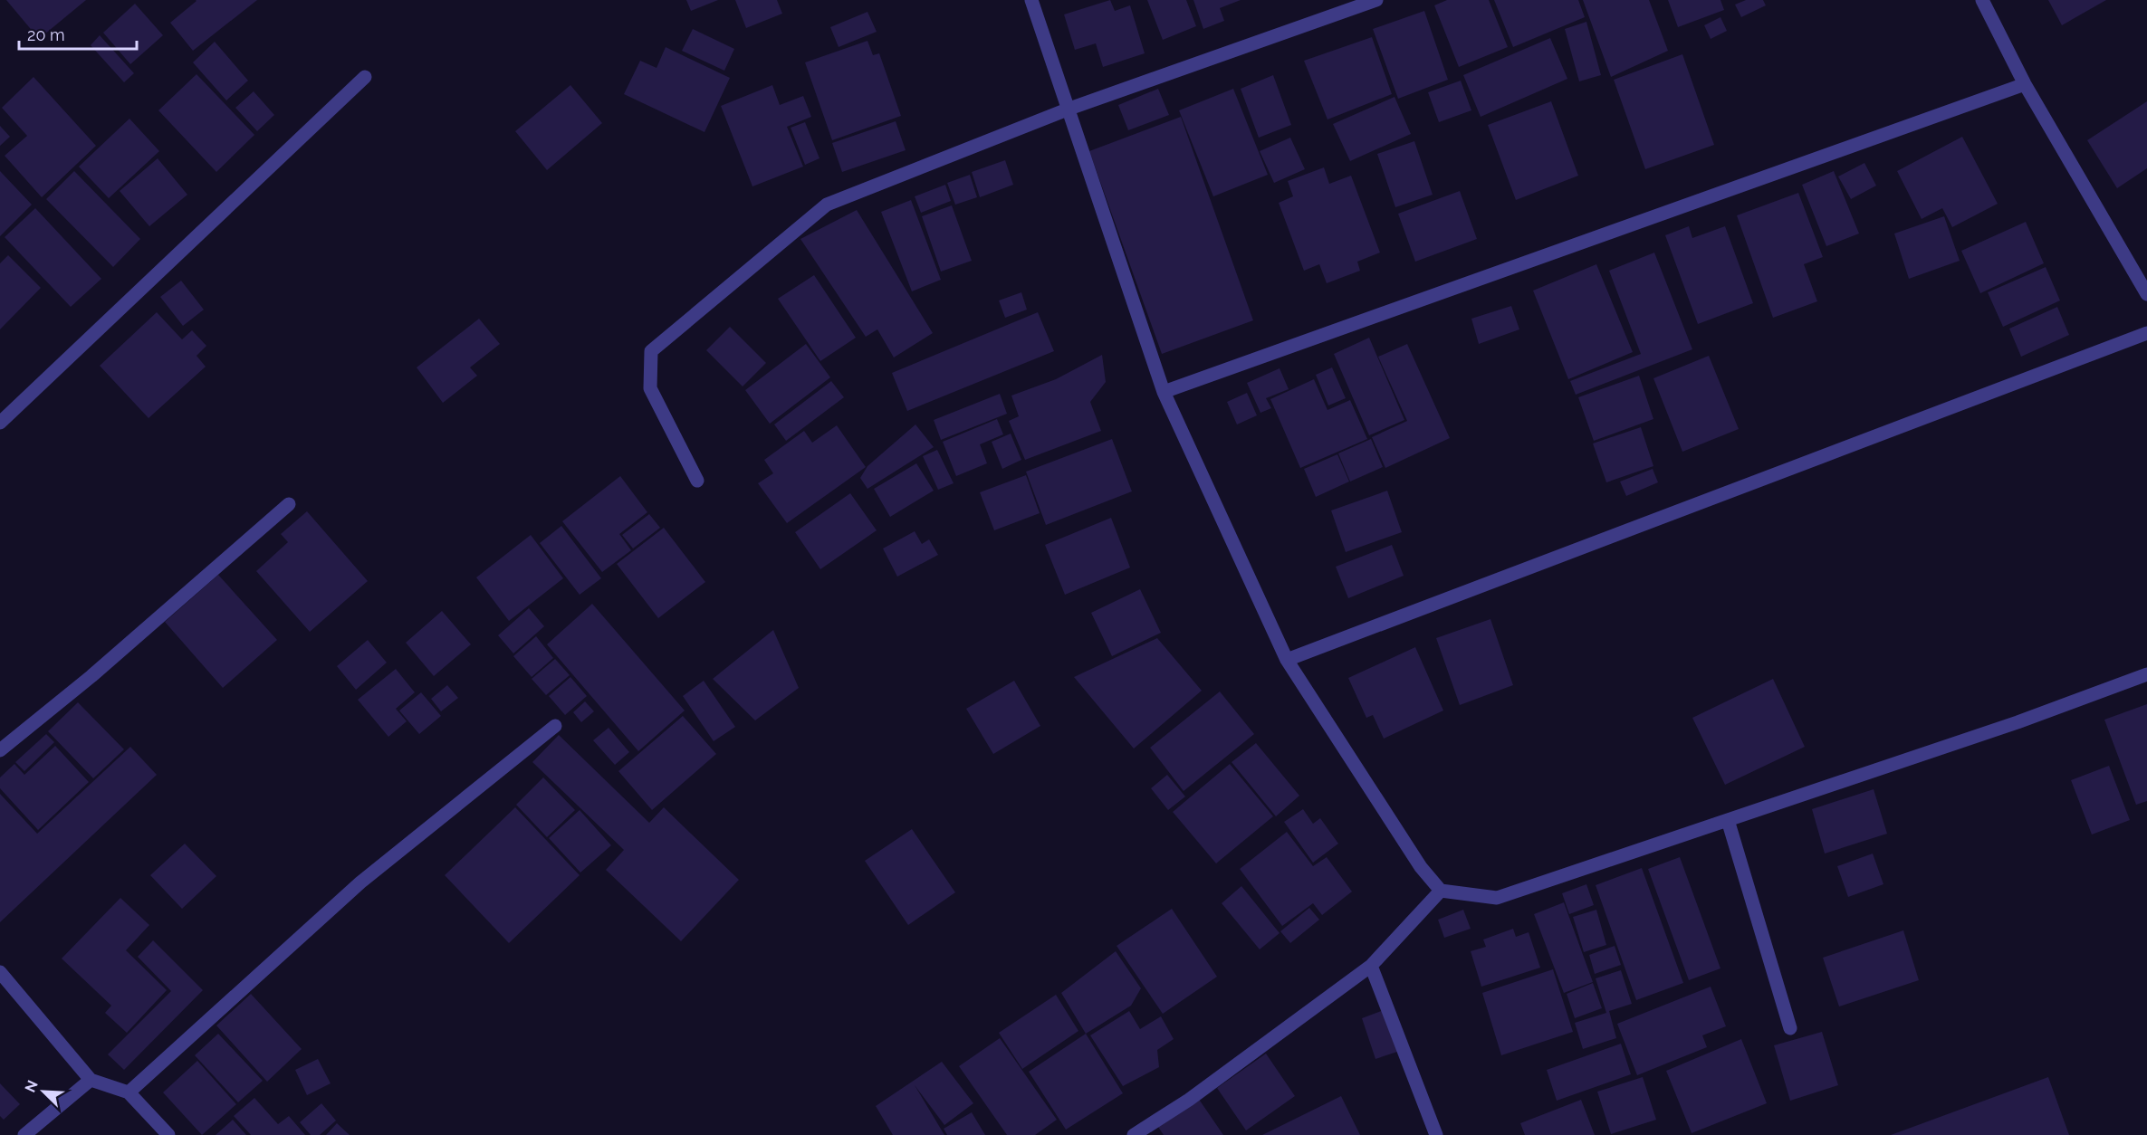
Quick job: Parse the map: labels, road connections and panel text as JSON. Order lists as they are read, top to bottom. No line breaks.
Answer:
{"scale_bar":"20 m","north":"top left"}
